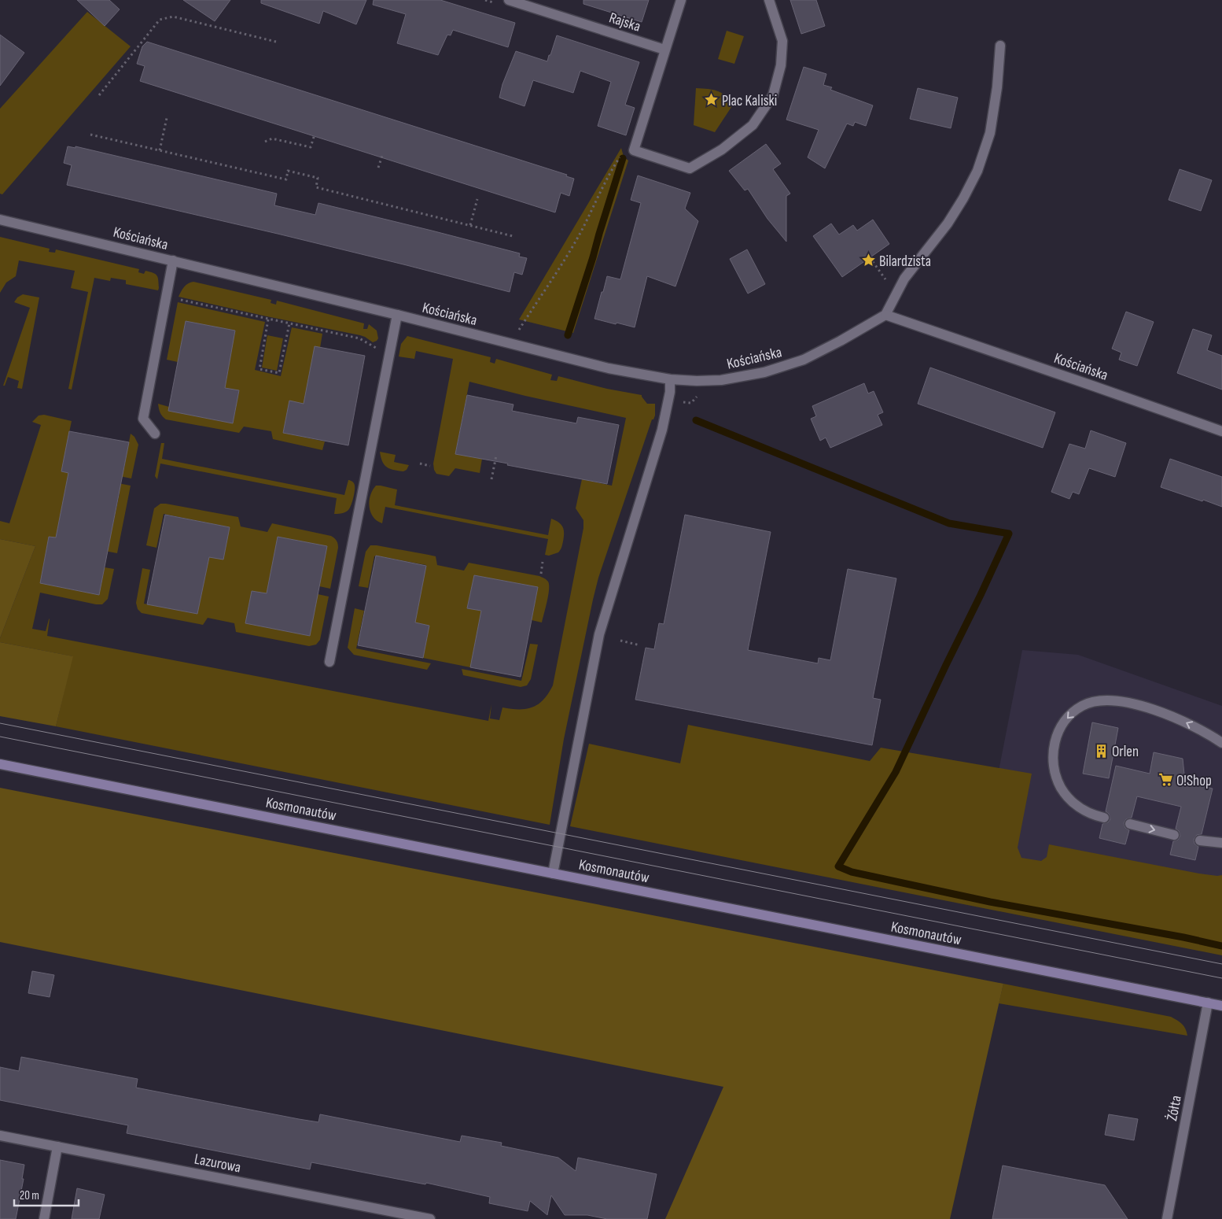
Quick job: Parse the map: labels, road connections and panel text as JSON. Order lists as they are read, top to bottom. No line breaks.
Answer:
{"streets":{"main road":["Kosmonautów"],"street":["Rajska","Kościańska","Żółta","Lazurowa"]},"crossings":[["Kosmonautów","Żółta"]],"places":{"place":["Plac Kaliski","Bilardzista"],"building":["Orlen"],"supermarket":["O!Shop"]},"scale_bar":"20 m"}
